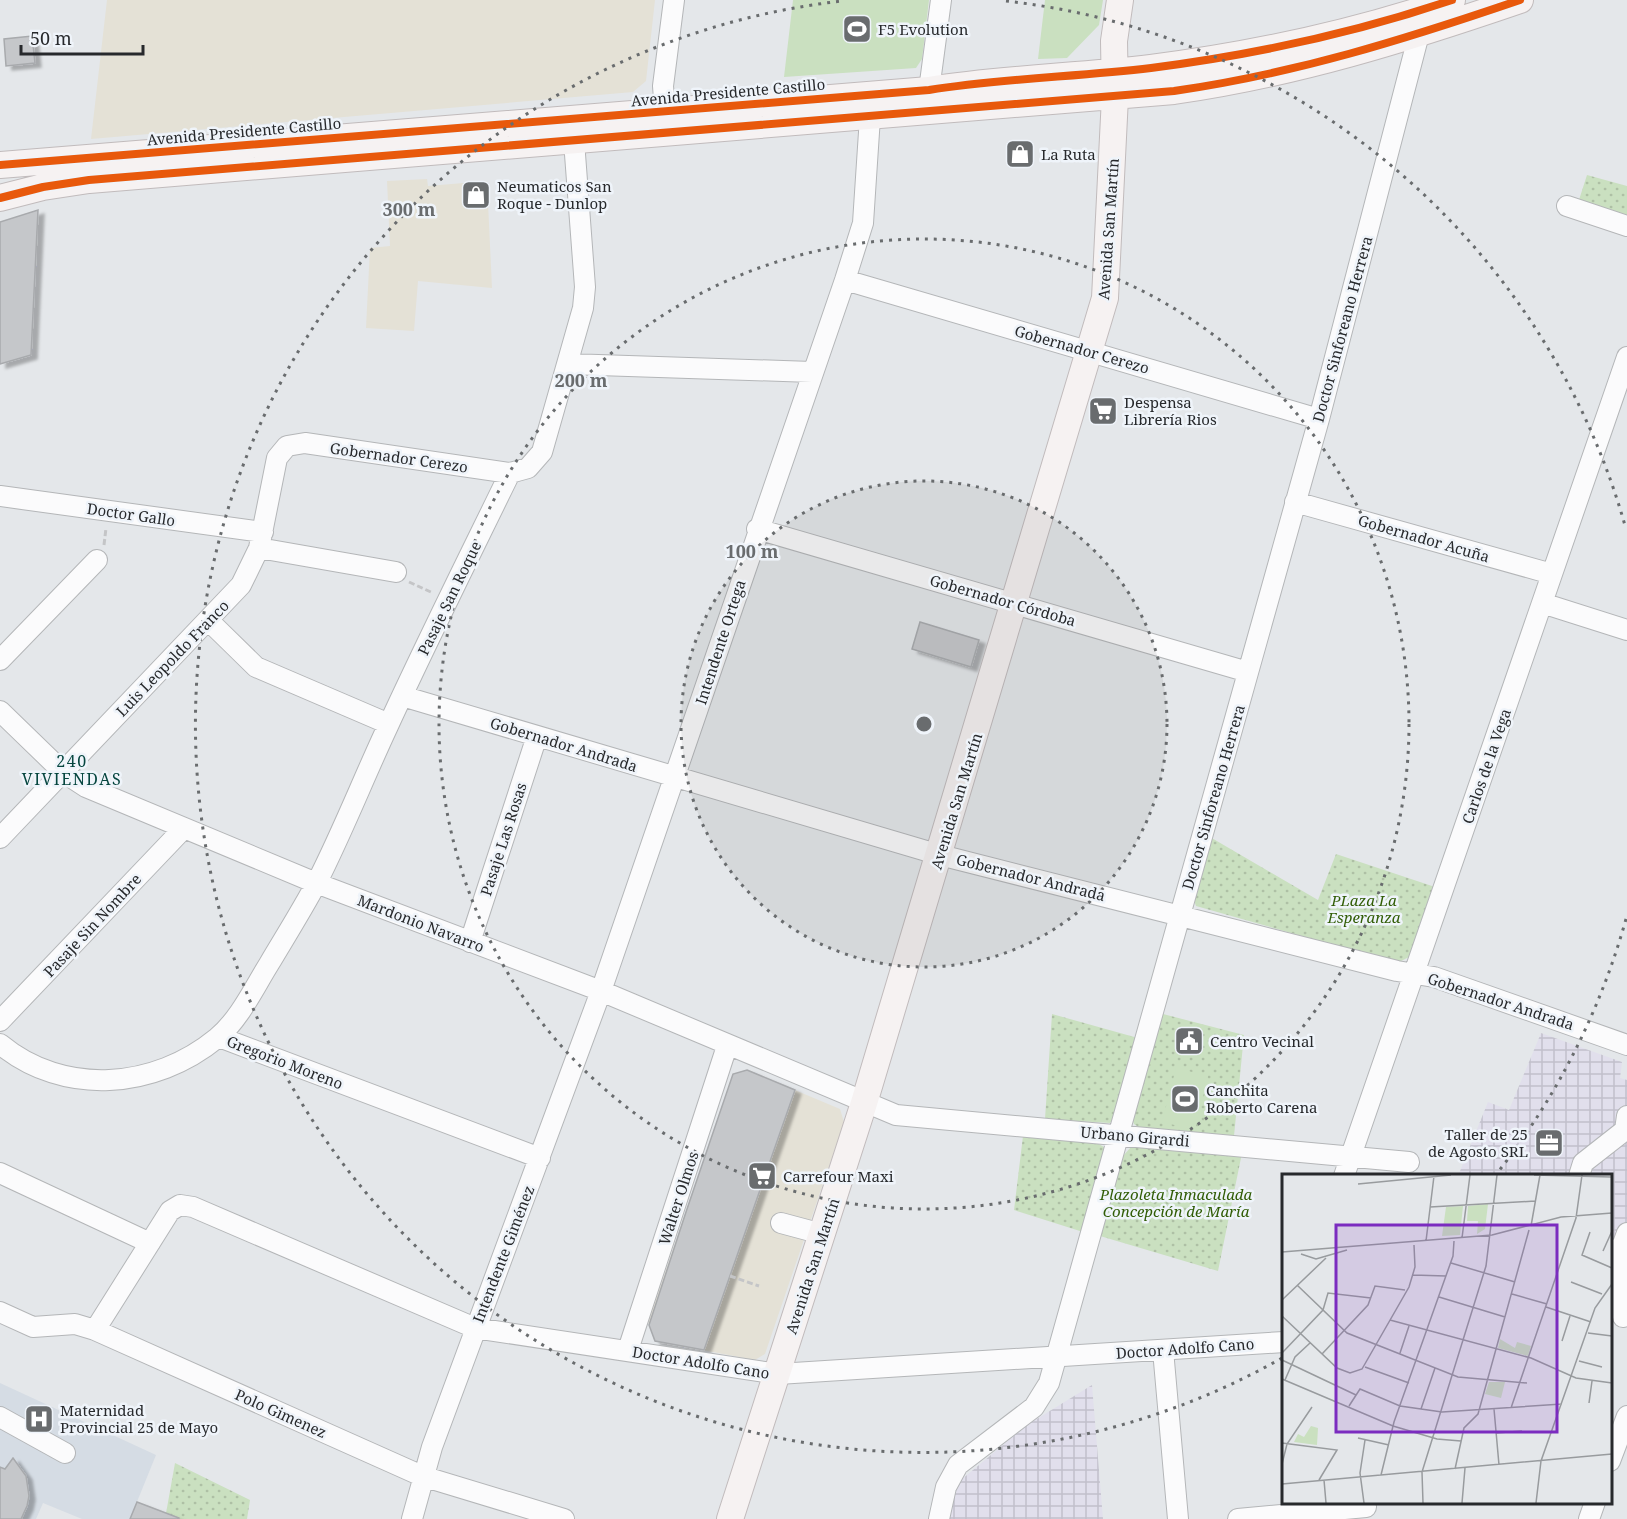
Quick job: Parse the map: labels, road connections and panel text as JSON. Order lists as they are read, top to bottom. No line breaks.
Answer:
{"streets":{"main road":["Avenida Presidente Castillo","Avenida San Martín"],"street":["Doctor Sinforeano Herrera","Gobernador Cerezo","Doctor Gallo","Gobernador Acuña","Pasaje San Roque","Gobernador Córdoba","Intendente Ortega","Luis Leopoldo Franco","Gobernador Andrada","Carlos de la Vega","Pasaje Las Rosas","Mardonio Navarro","Pasaje Sin Nombre","Gregorio Moreno","Urbano Girardi","Walter Olmos","Intendente Giménez","Doctor Adolfo Cano","Polo Gimenez"]},"crossings":[["Avenida Presidente Castillo","Avenida San Martín"],["Avenida San Martín","Gobernador Cerezo"],["Avenida San Martín","Gobernador Córdoba"],["Avenida San Martín","Gobernador Andrada"],["Avenida San Martín","Mardonio Navarro"],["Avenida San Martín","Urbano Girardi"],["Avenida San Martín","Doctor Adolfo Cano"],["Doctor Sinforeano Herrera","Gobernador Cerezo"],["Doctor Sinforeano Herrera","Gobernador Acuña"],["Doctor Sinforeano Herrera","Gobernador Córdoba"],["Doctor Sinforeano Herrera","Gobernador Andrada"],["Doctor Sinforeano Herrera","Urbano Girardi"],["Doctor Sinforeano Herrera","Doctor Adolfo Cano"],["Gobernador Cerezo","Pasaje San Roque"],["Gobernador Cerezo","Intendente Ortega"],["Gobernador Cerezo","Luis Leopoldo Franco"],["Doctor Gallo","Luis Leopoldo Franco"],["Gobernador Acuña","Carlos de la Vega"],["Pasaje San Roque","Gobernador Andrada"],["Pasaje San Roque","Mardonio Navarro"],["Pasaje San Roque","Gregorio Moreno"],["Gobernador Córdoba","Intendente Ortega"],["Intendente Ortega","Gobernador Andrada"],["Intendente Ortega","Mardonio Navarro"],["Intendente Ortega","Intendente Giménez"],["Luis Leopoldo Franco","Mardonio Navarro"],["Gobernador Andrada","Carlos de la Vega"],["Gobernador Andrada","Pasaje Las Rosas"],["Carlos de la Vega","Urbano Girardi"],["Pasaje Las Rosas","Mardonio Navarro"],["Mardonio Navarro","Pasaje Sin Nombre"],["Mardonio Navarro","Urbano Girardi"],["Mardonio Navarro","Walter Olmos"],["Mardonio Navarro","Intendente Giménez"],["Gregorio Moreno","Intendente Giménez"],["Walter Olmos","Doctor Adolfo Cano"],["Intendente Giménez","Doctor Adolfo Cano"],["Intendente Giménez","Polo Gimenez"]],"districts":["240 VIVIENDAS"],"parks":["PLaza La Esperanza","Plazoleta Inmaculada Concepción de María"],"places":{"sports":["F5 Evolution","Canchita Roberto Carena"],"shop":["La Ruta","Neumaticos San Roque - Dunlop"],"supermarket":["Despensa Librería Rios","Carrefour Maxi"],"public building":["Centro Vecinal"],"office":["Taller de 25 de Agosto SRL"],"hospital":["Maternidad Provincial 25 de Mayo"]},"scale_bar":"50 m","rings":["300 m","200 m","100 m"]}
